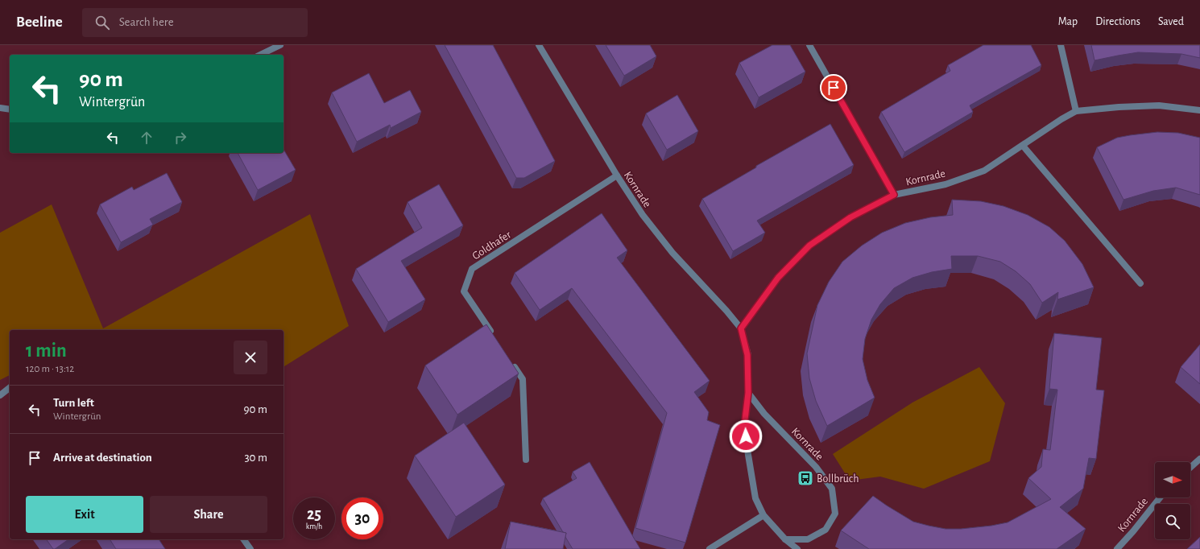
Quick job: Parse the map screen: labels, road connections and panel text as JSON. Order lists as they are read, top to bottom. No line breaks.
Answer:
{"streets":{"street":["Kornrade","Goldhafer"]},"crossings":[["Kornrade","Goldhafer"]],"places":{"bus stop":["Bollbrüch"]},"north":"right","page":{"header":"Beeline","search":"Search here","nav":["Map","Directions","Saved"],"turn":["90 m","Wintergrün"],"heading":["1 min","120 m · 13:12"],"list":[{"name":"Turn left","note":"Wintergrün","value":"90 m"},{"name":"Arrive at destination","value":"30 m"}],"buttons":["Exit","Share"],"speed":"25 km/h","limit":"30"}}
